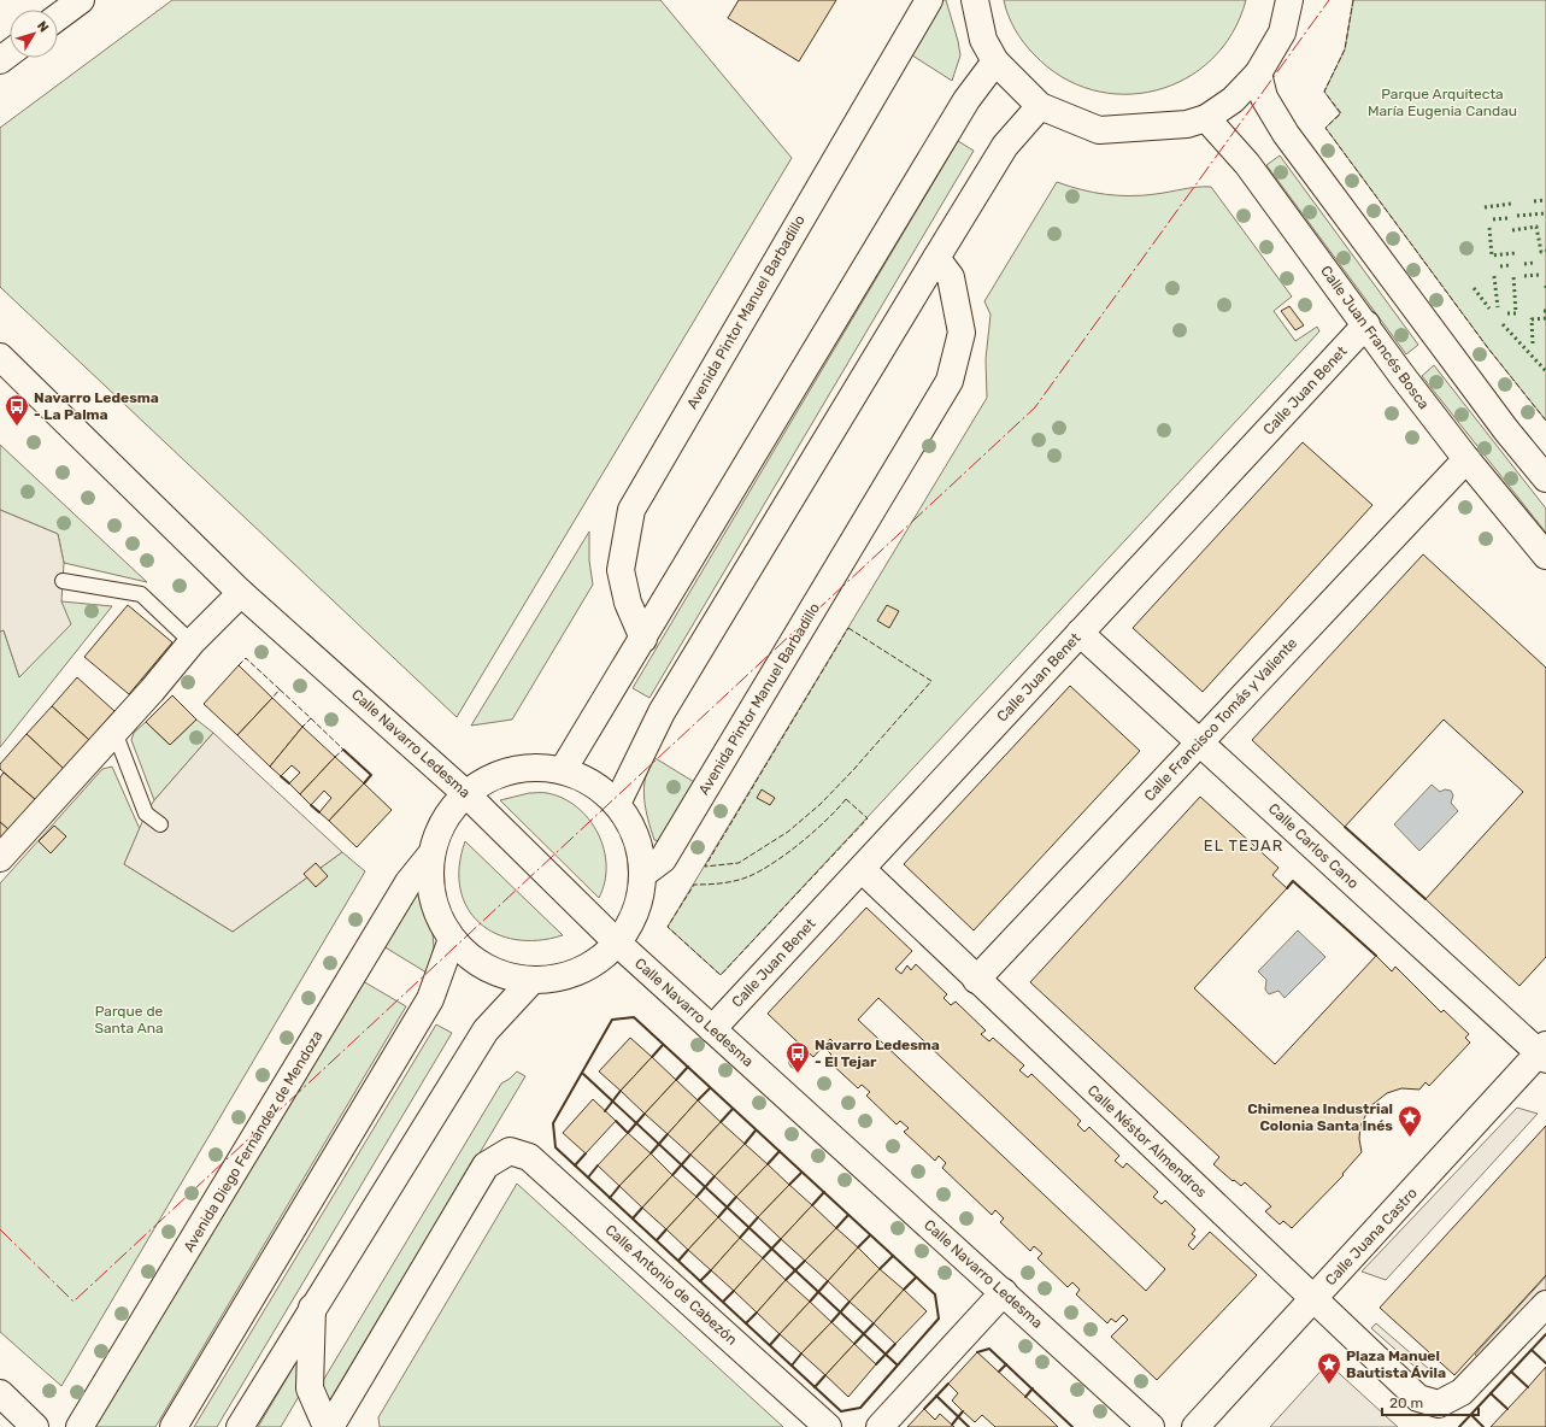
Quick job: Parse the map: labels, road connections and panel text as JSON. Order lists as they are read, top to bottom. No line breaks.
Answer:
{"streets":{"street":["Avenida Pintor Manuel Barbadillo","Calle Juan Francés Bosca","Calle Juan Benet","Calle Francisco Tomás y Valiente","Calle Navarro Ledesma","Calle Carlos Cano","Avenida Diego Fernández de Mendoza","Calle Néstor Almendros","Calle Juana Castro","Calle Antonio de Cabezón"]},"crossings":[["Calle Juan Francés Bosca","Calle Juan Benet"],["Calle Juan Francés Bosca","Calle Francisco Tomás y Valiente"],["Calle Juan Benet","Calle Navarro Ledesma"],["Calle Juan Benet","Calle Carlos Cano"],["Calle Juan Benet","Calle Néstor Almendros"],["Calle Francisco Tomás y Valiente","Calle Carlos Cano"],["Calle Francisco Tomás y Valiente","Calle Néstor Almendros"],["Calle Carlos Cano","Calle Juana Castro"],["Calle Néstor Almendros","Calle Juana Castro"]],"districts":["EL TEJAR"],"parks":["Parque Arquitecta María Eugenia Candau","Parque de Santa Ana"],"places":{"bus stop":["Navarro Ledesma - La Palma","Navarro Ledesma - El Tejar"],"place":["Chimenea Industrial Colonia Santa Inés","Plaza Manuel Bautista Ávila"]},"scale_bar":"20 m","north":"top right"}
